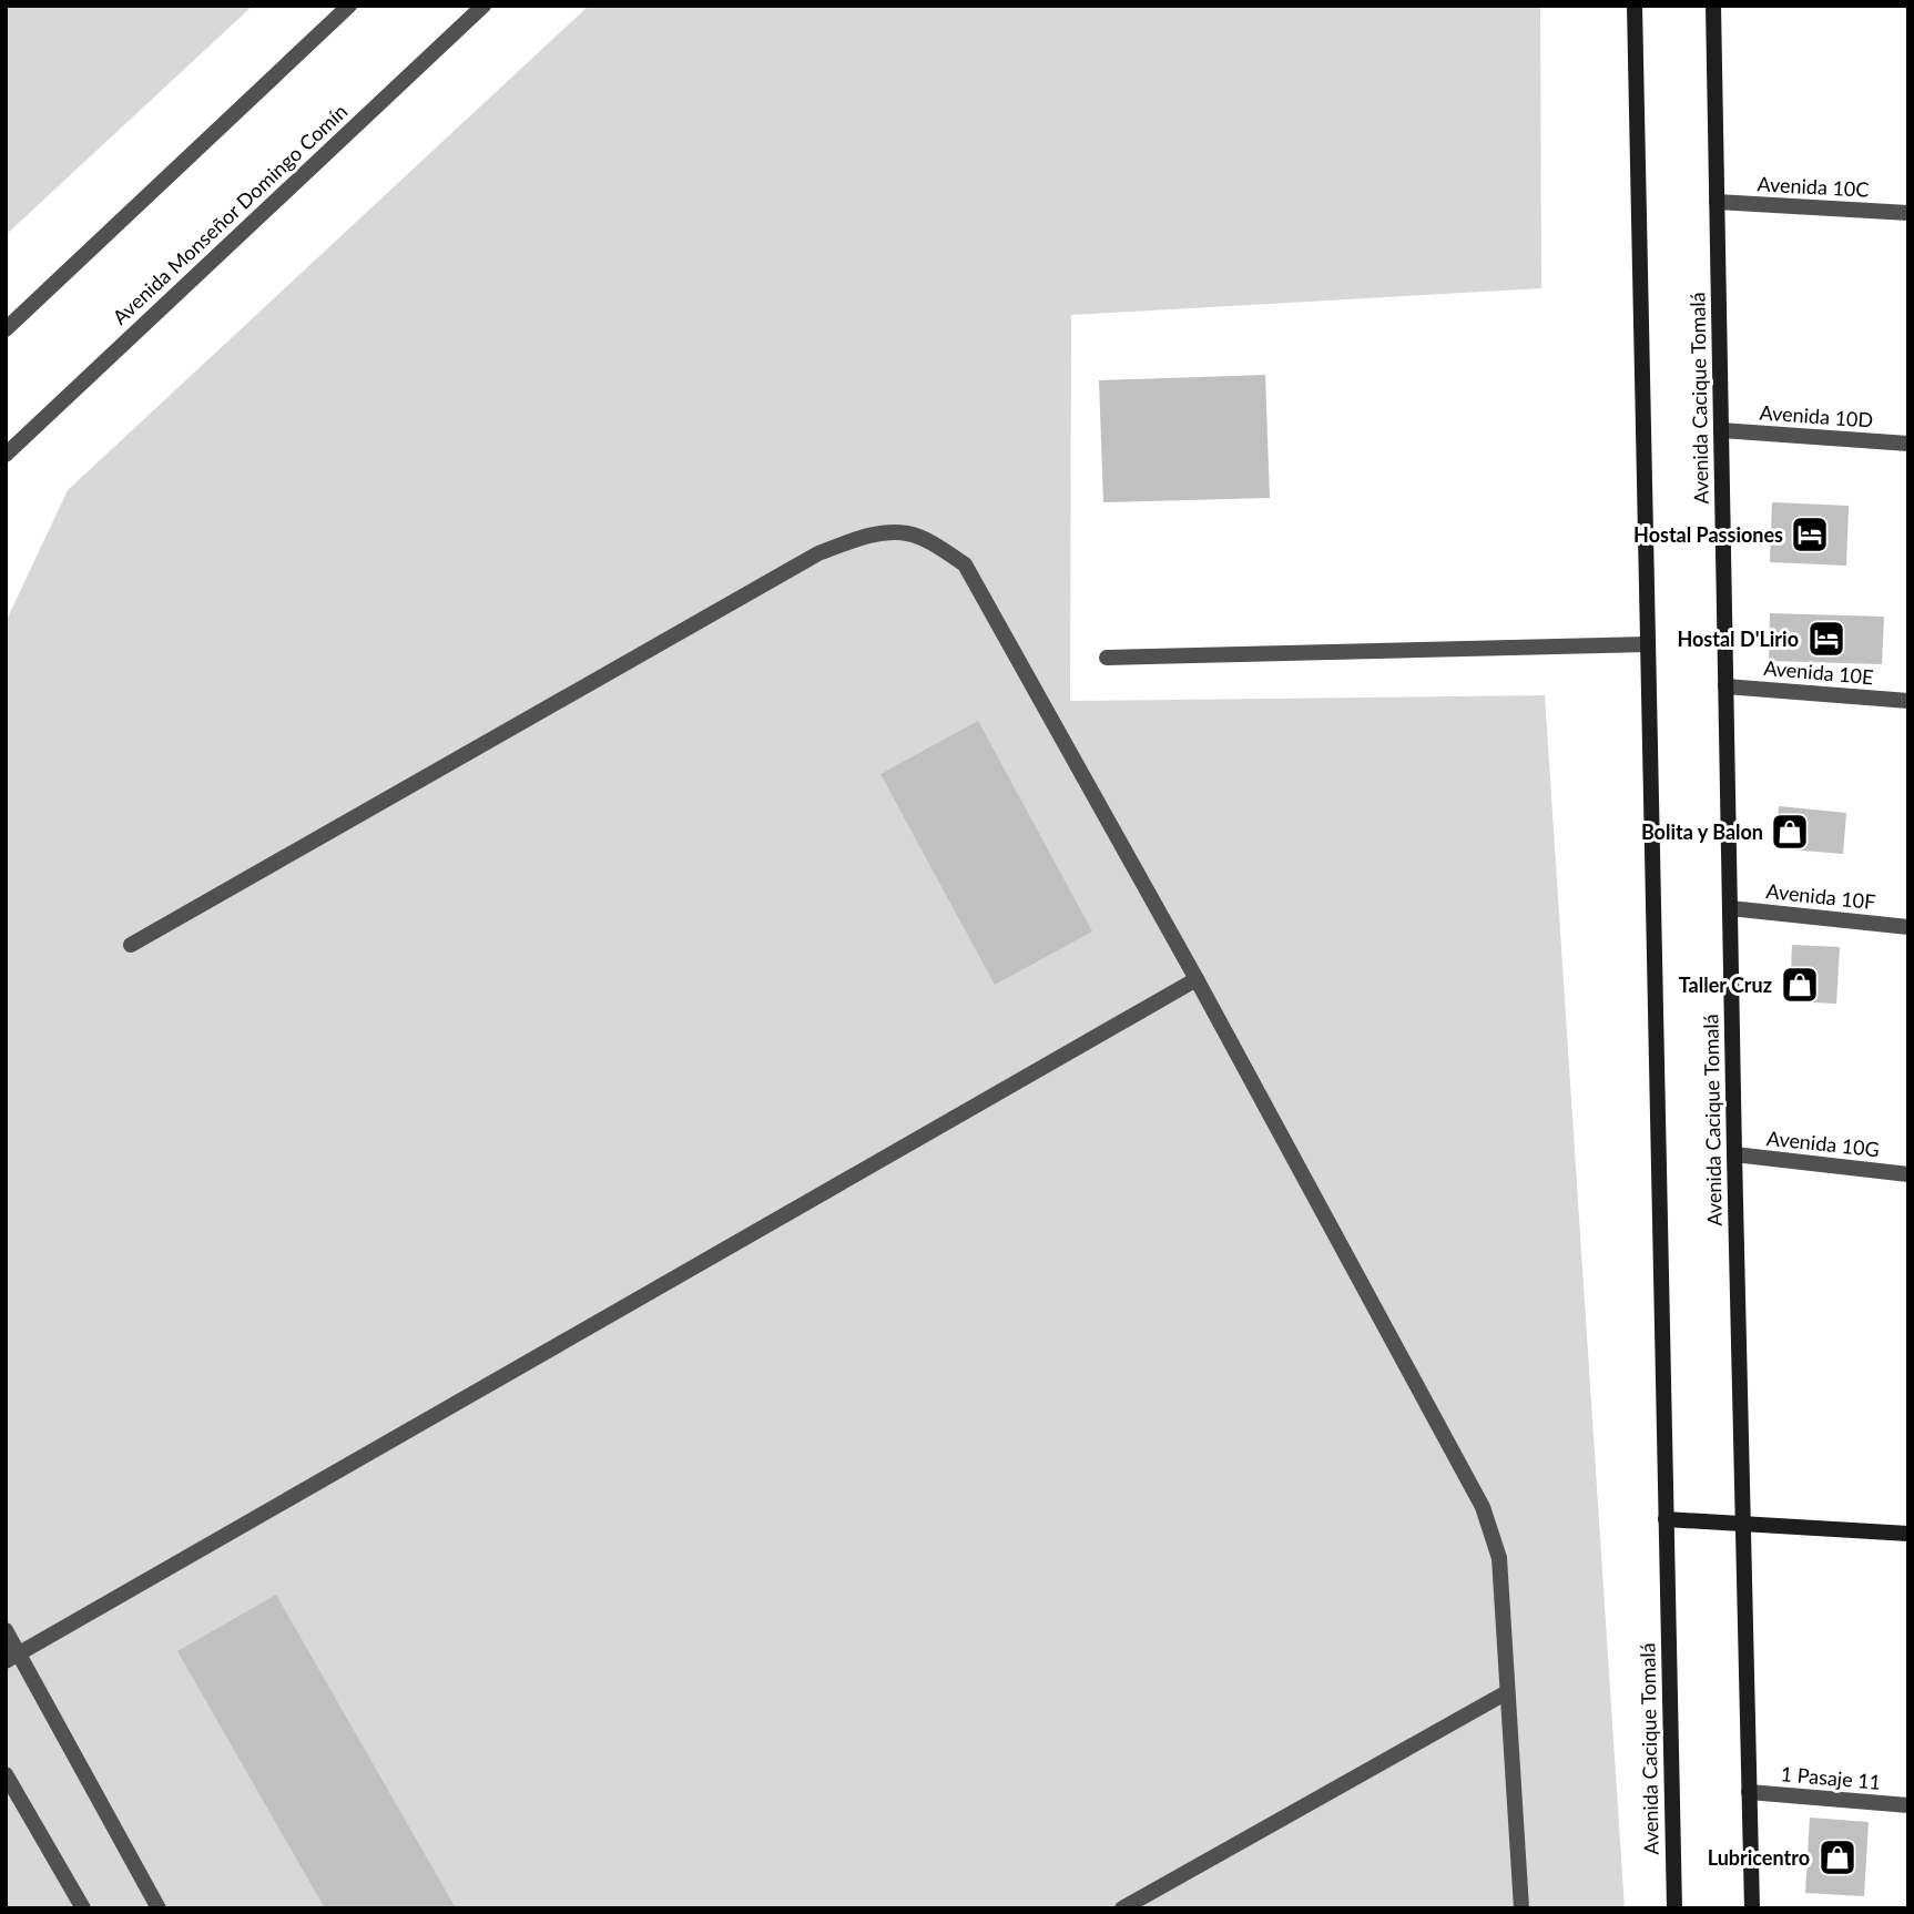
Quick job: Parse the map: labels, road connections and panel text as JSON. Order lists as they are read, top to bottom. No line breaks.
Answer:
{"streets":{"main road":["Avenida Cacique Tomalá"],"street":["Avenida 10C","Avenida Monseñor Domingo Comín","Avenida 10D","Avenida 10E","Avenida 10F","Avenida 10G","1 Pasaje 11"]},"crossings":[["Avenida 10C","Avenida Cacique Tomalá"],["Avenida Cacique Tomalá","Avenida 10D"],["Avenida Cacique Tomalá","Avenida 10E"],["Avenida Cacique Tomalá","Avenida 10F"],["Avenida Cacique Tomalá","Avenida 10G"],["Avenida Cacique Tomalá","1 Pasaje 11"]],"places":{"hotel":["Hostal Passiones","Hostal D'Lirio"],"shop":["Bolita y Balon","Taller Cruz","Lubricentro"]}}
